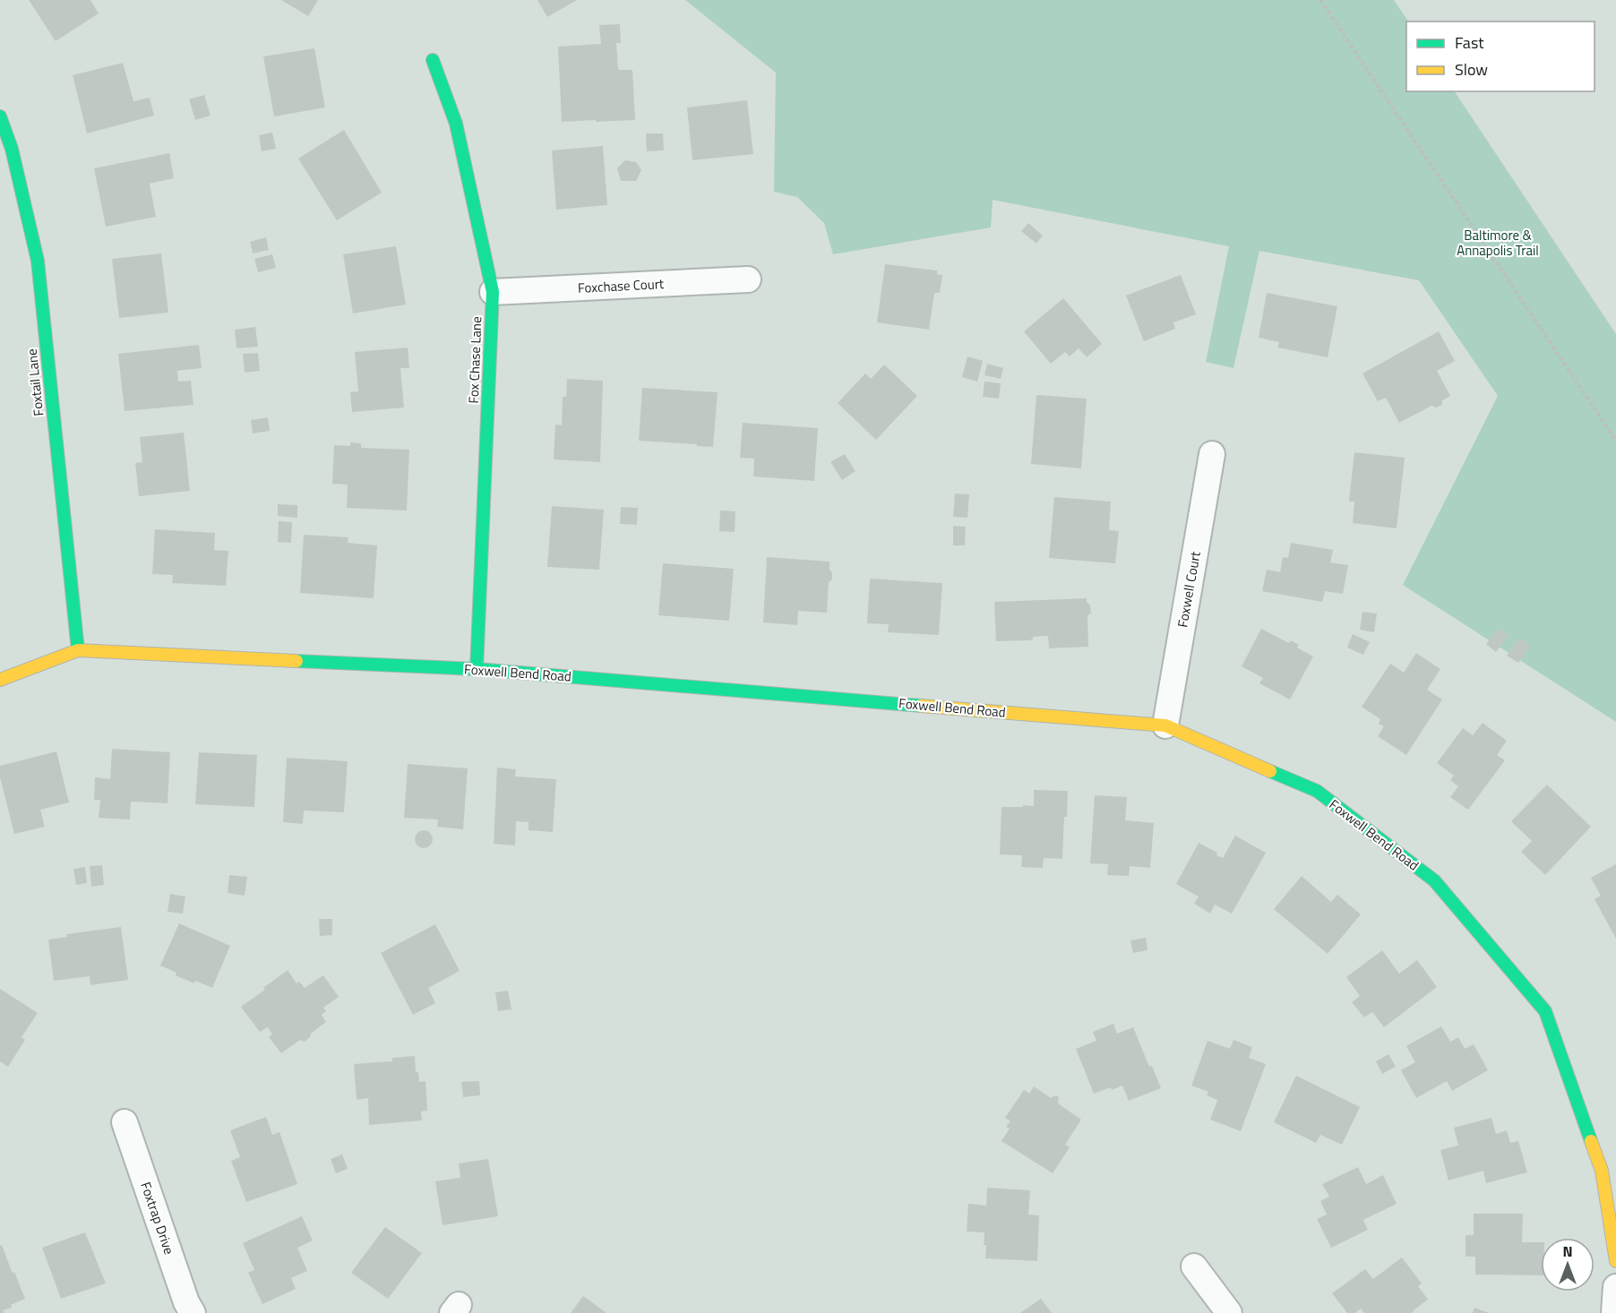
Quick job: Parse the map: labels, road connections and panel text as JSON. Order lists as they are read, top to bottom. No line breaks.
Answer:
{"streets":{"street":["Foxchase Court","Fox Chase Lane","Foxtail Lane","Foxwell Court","Foxwell Bend Road","Foxtrap Drive"]},"crossings":[["Foxchase Court","Fox Chase Lane"],["Fox Chase Lane","Foxwell Bend Road"],["Foxtail Lane","Foxwell Bend Road"],["Foxwell Court","Foxwell Bend Road"]],"parks":["Baltimore & Annapolis Trail"],"legend":["Fast","Slow"],"north":"top"}
